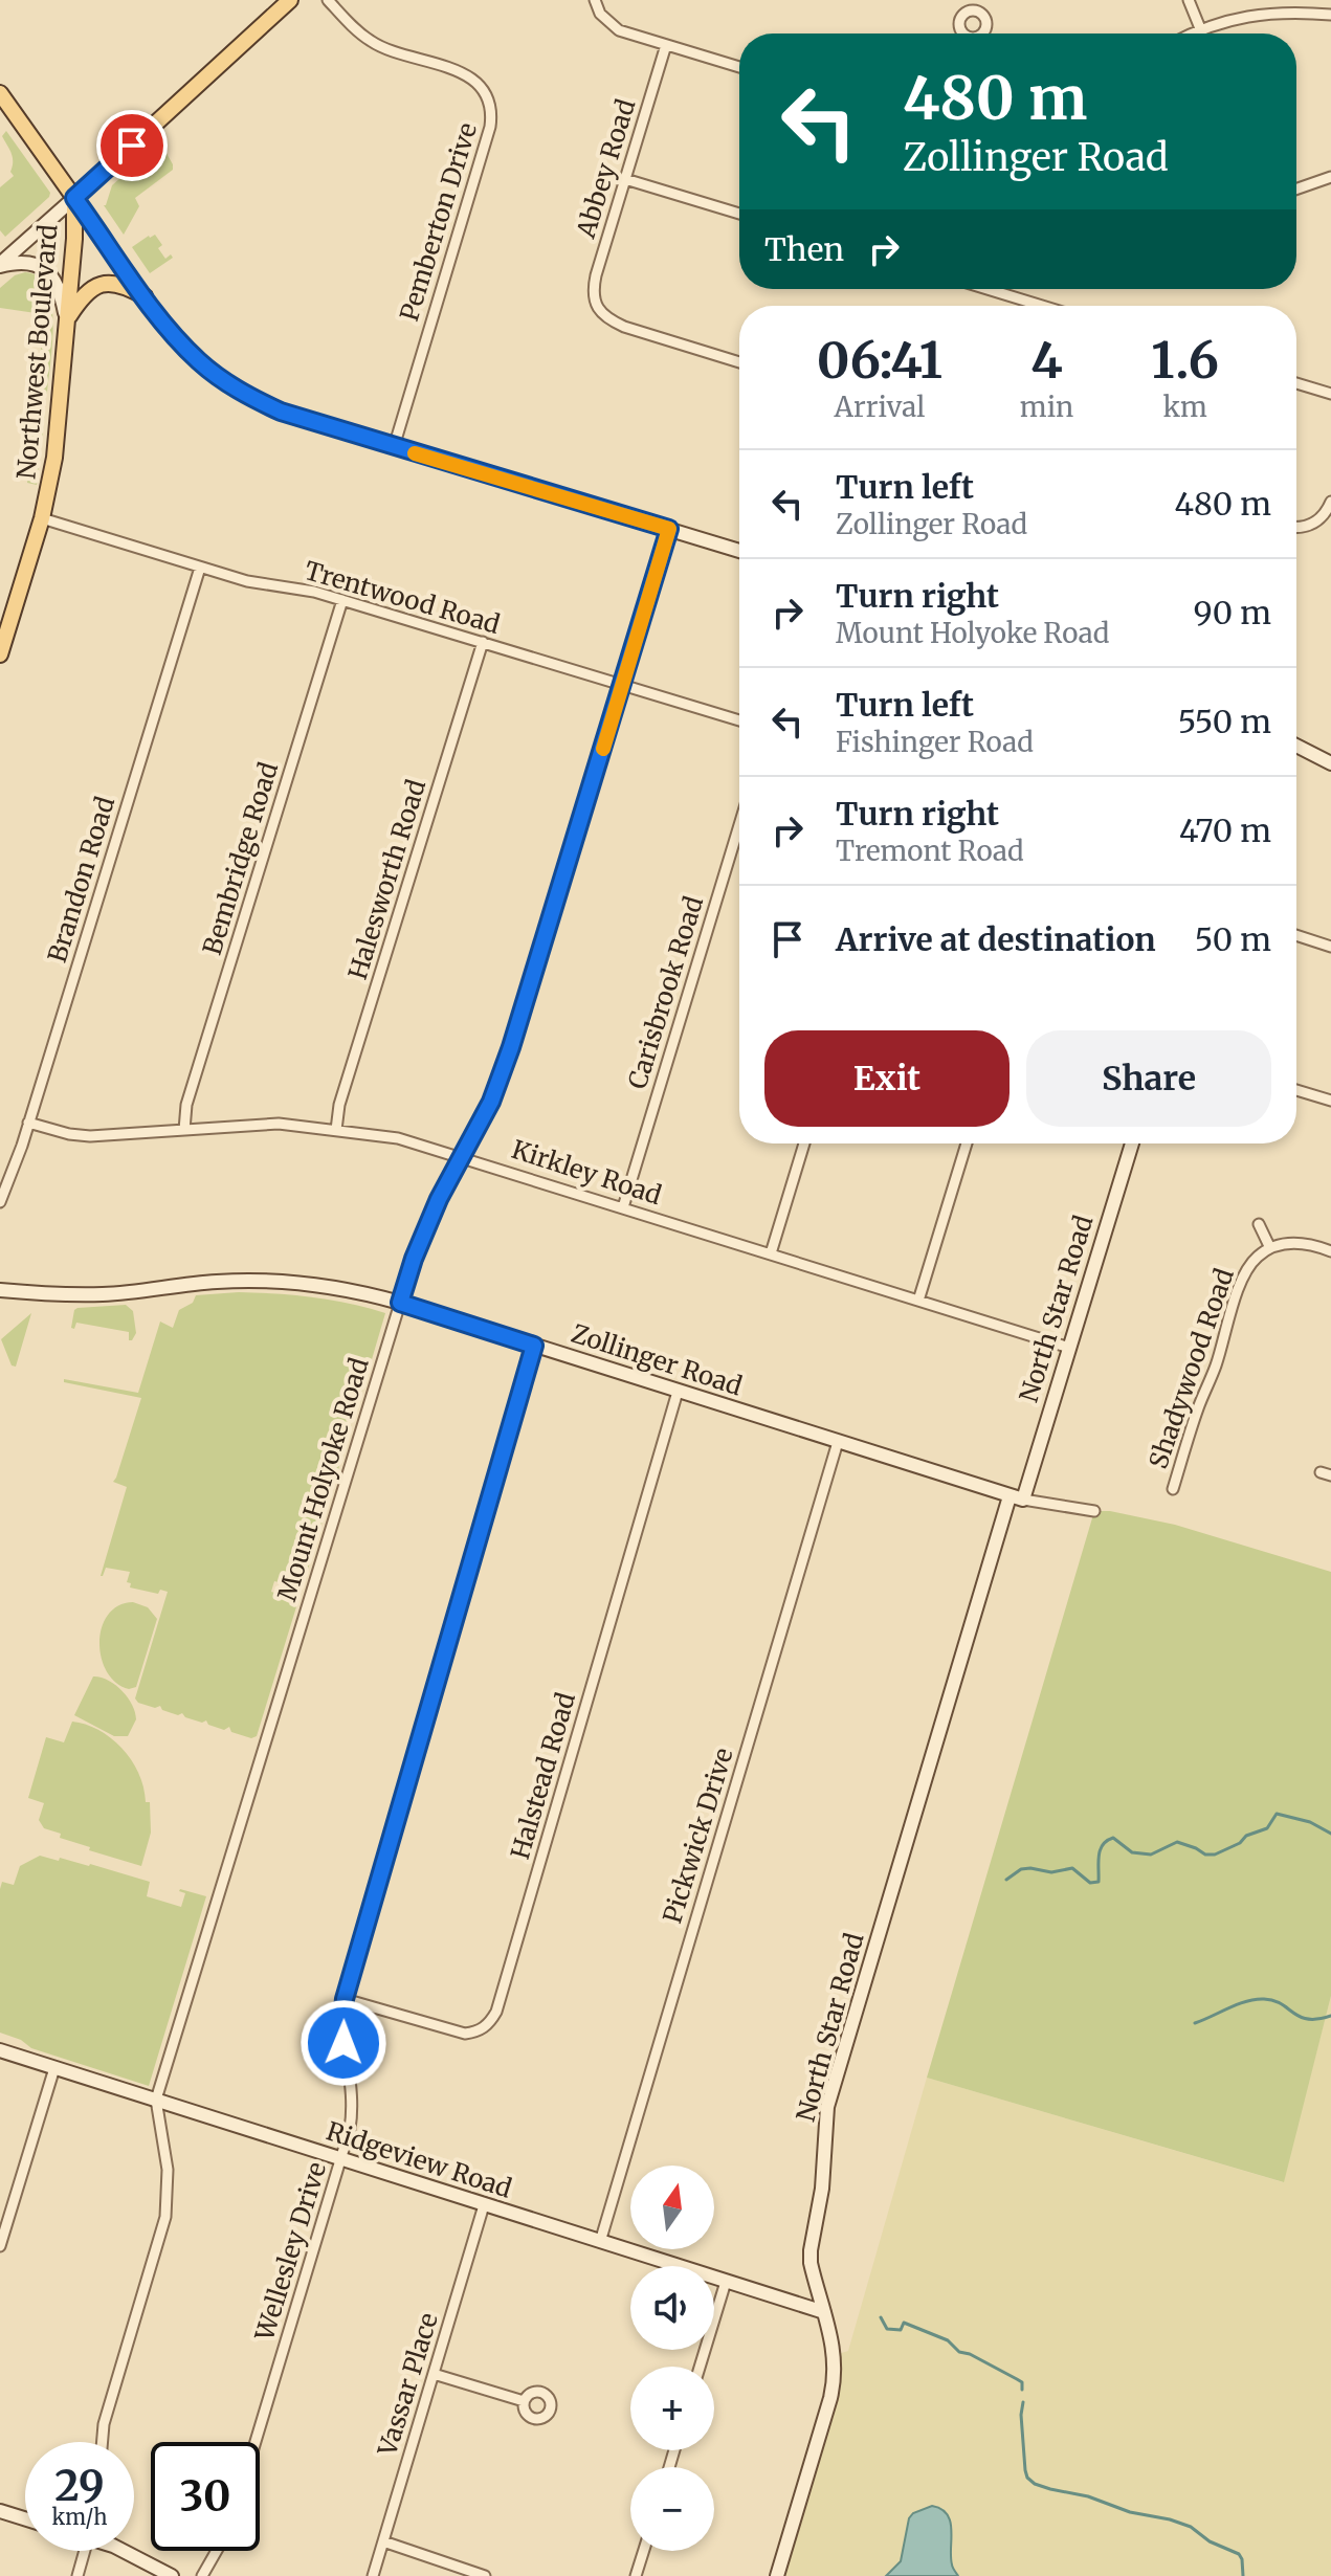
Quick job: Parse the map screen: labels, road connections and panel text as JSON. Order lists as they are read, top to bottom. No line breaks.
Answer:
{"streets":{"main road":["Northwest Boulevard"],"street":["Abbey Road","Pemberton Drive","Trentwood Road","Bembridge Road","Brandon Road","Halesworth Road","Carisbrook Road","Kirkley Road","North Star Road","Zollinger Road","Shadywood Road","Mount Holyoke Road","Halstead Road","Pickwick Drive","Ridgeview Road","Wellesley Drive","Vassar Place"]},"crossings":[["Northwest Boulevard","Trentwood Road"],["Trentwood Road","Bembridge Road"],["Trentwood Road","Brandon Road"],["Trentwood Road","Halesworth Road"],["Trentwood Road","Mount Holyoke Road"],["Bembridge Road","Kirkley Road"],["Brandon Road","Kirkley Road"],["Halesworth Road","Kirkley Road"],["Carisbrook Road","Kirkley Road"],["Kirkley Road","North Star Road"],["Kirkley Road","Mount Holyoke Road"],["North Star Road","Zollinger Road"],["North Star Road","Ridgeview Road"],["Zollinger Road","Mount Holyoke Road"],["Zollinger Road","Halstead Road"],["Zollinger Road","Pickwick Drive"],["Zollinger Road","Wellesley Drive"],["Mount Holyoke Road","Ridgeview Road"],["Halstead Road","Wellesley Drive"],["Pickwick Drive","Ridgeview Road"],["Ridgeview Road","Wellesley Drive"],["Ridgeview Road","Vassar Place"]],"north":"top","page":{"turn":["480 m","Zollinger Road"],"then":"Then","eta":["06:41","Arrival","4","min","1.6","km"],"list":[{"name":"Turn left","note":"Zollinger Road","value":"480 m"},{"name":"Turn right","note":"Mount Holyoke Road","value":"90 m"},{"name":"Turn left","note":"Fishinger Road","value":"550 m"},{"name":"Turn right","note":"Tremont Road","value":"470 m"},{"name":"Arrive at destination","value":"50 m"}],"buttons":["Exit","Share"],"map_buttons":["+","−"],"speed":"29 km/h","limit":"30"}}
